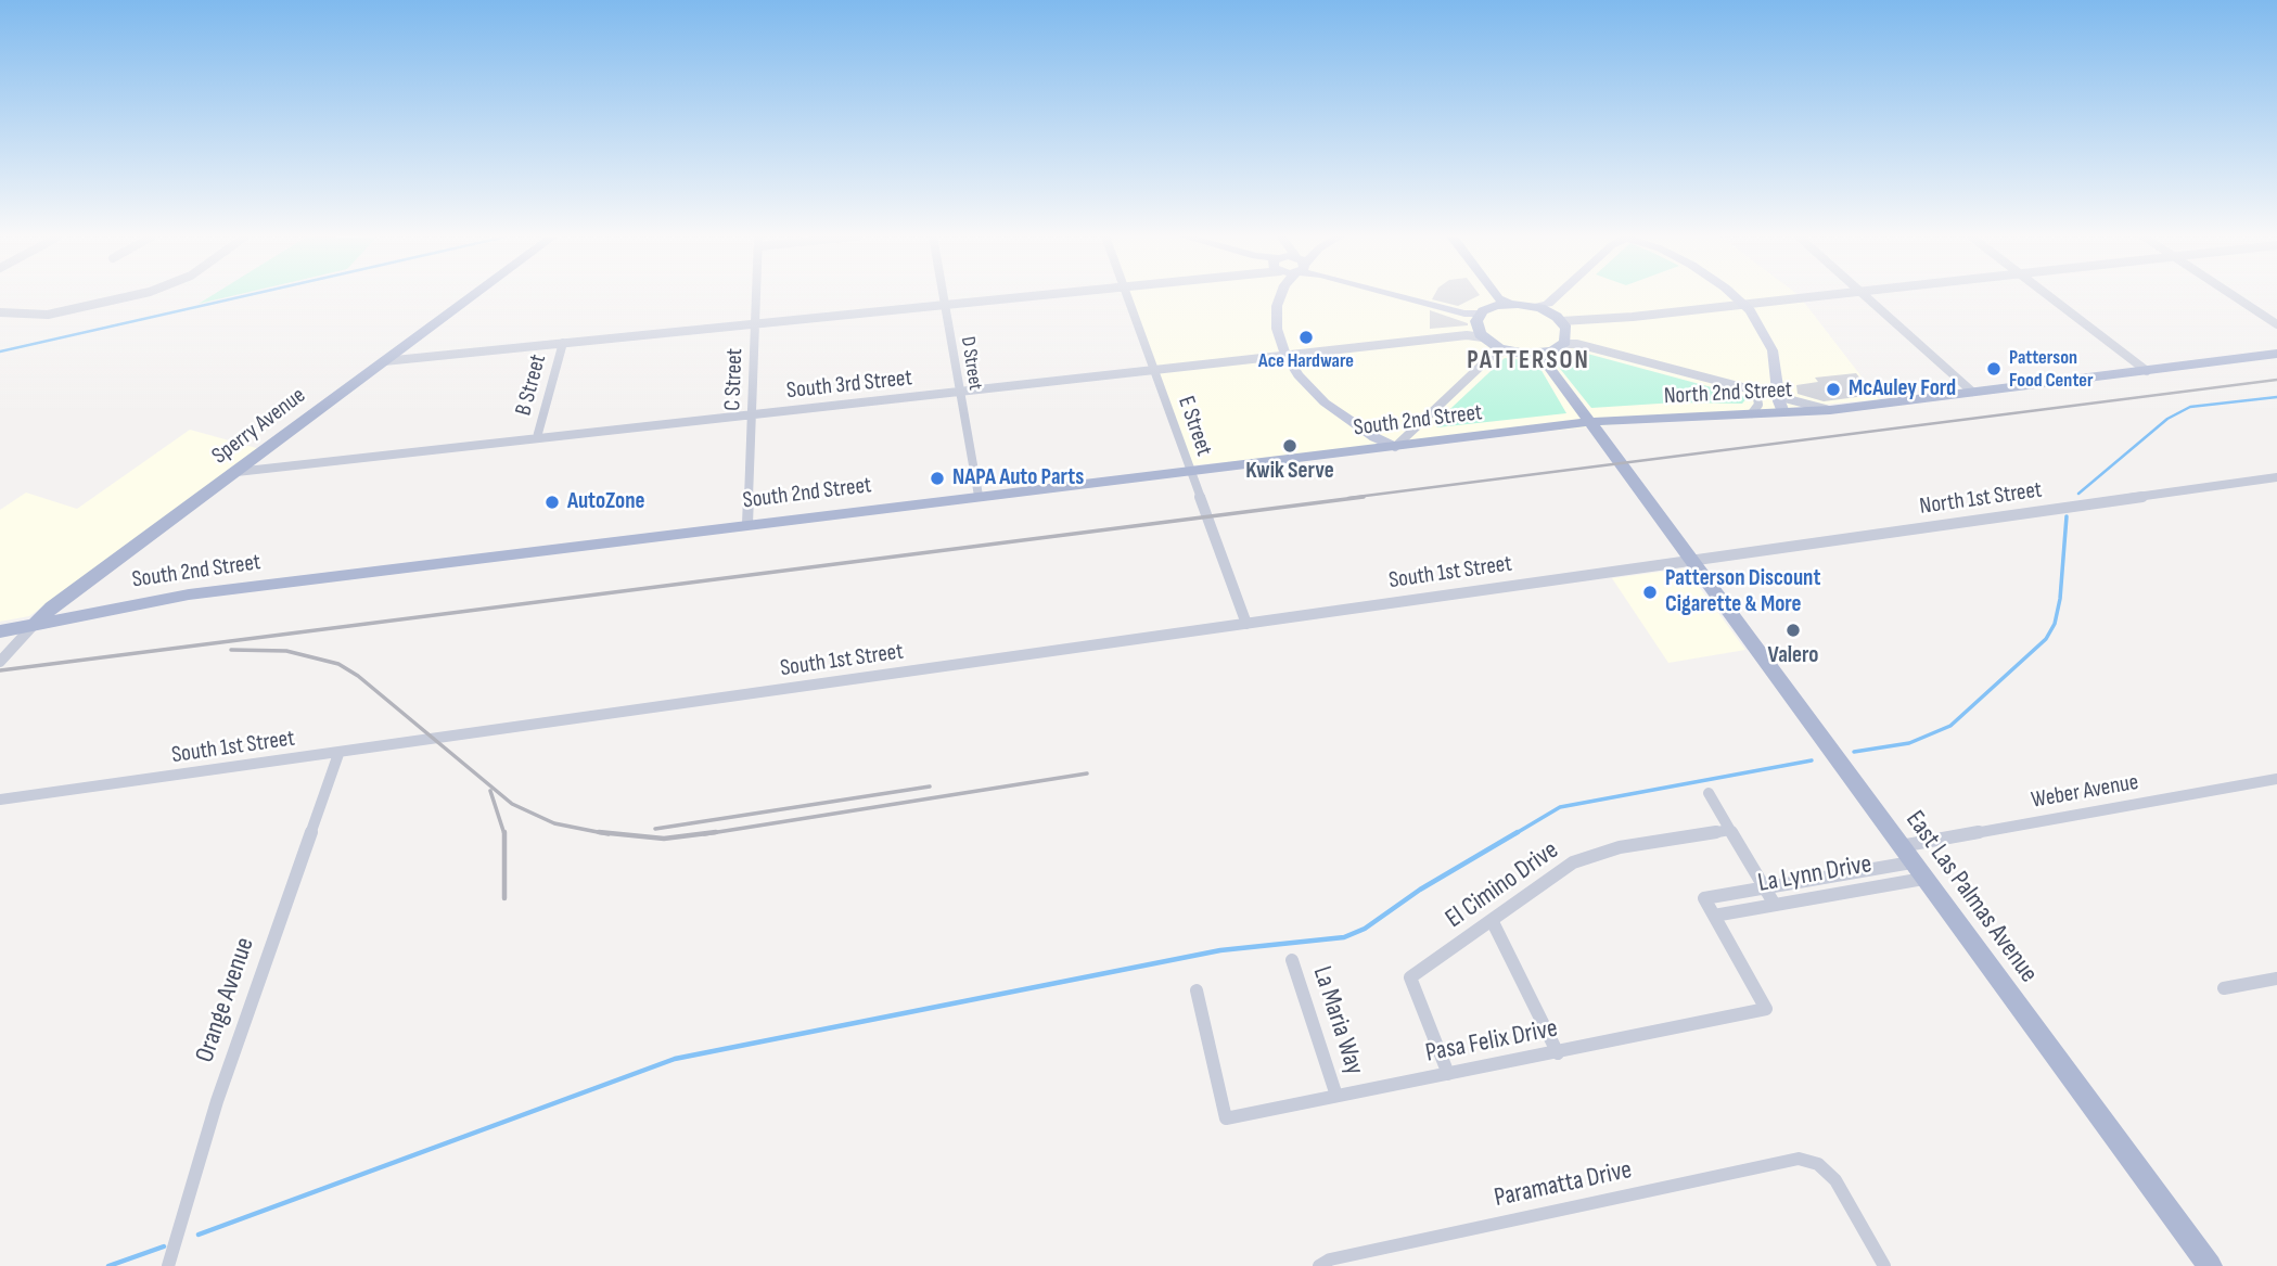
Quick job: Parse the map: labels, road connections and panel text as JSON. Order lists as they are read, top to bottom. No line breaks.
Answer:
{"streets":{"main road":["North 2nd Street","South 2nd Street","Sperry Avenue","East Las Palmas Avenue"],"street":["D Street","C Street","B Street","South 3rd Street","E Street","North 1st Street","South 1st Street","Weber Avenue","La Lynn Drive","El Cimino Drive","Orange Avenue","La Maria Way","Pasa Felix Drive","Paramatta Drive"]},"crossings":[["D Street","South 3rd Street"],["D Street","South 2nd Street"],["C Street","South 3rd Street"],["C Street","South 2nd Street"],["B Street","South 3rd Street"],["South 3rd Street","Sperry Avenue"],["South 3rd Street","E Street"],["North 2nd Street","South 2nd Street"],["North 2nd Street","East Las Palmas Avenue"],["South 2nd Street","Sperry Avenue"],["South 2nd Street","E Street"],["South 2nd Street","East Las Palmas Avenue"],["E Street","South 1st Street"],["North 1st Street","South 1st Street"],["North 1st Street","East Las Palmas Avenue"],["South 1st Street","East Las Palmas Avenue"],["South 1st Street","Orange Avenue"],["Weber Avenue","La Lynn Drive"],["Weber Avenue","East Las Palmas Avenue"],["La Lynn Drive","East Las Palmas Avenue"],["La Lynn Drive","Pasa Felix Drive"],["El Cimino Drive","Pasa Felix Drive"],["La Maria Way","Pasa Felix Drive"]],"districts":["PATTERSON"],"places":["Ace Hardware","Patterson Food Center","McAuley Ford","Kwik Serve","NAPA Auto Parts","AutoZone","Patterson Discount Cigarette & More","Valero"]}
